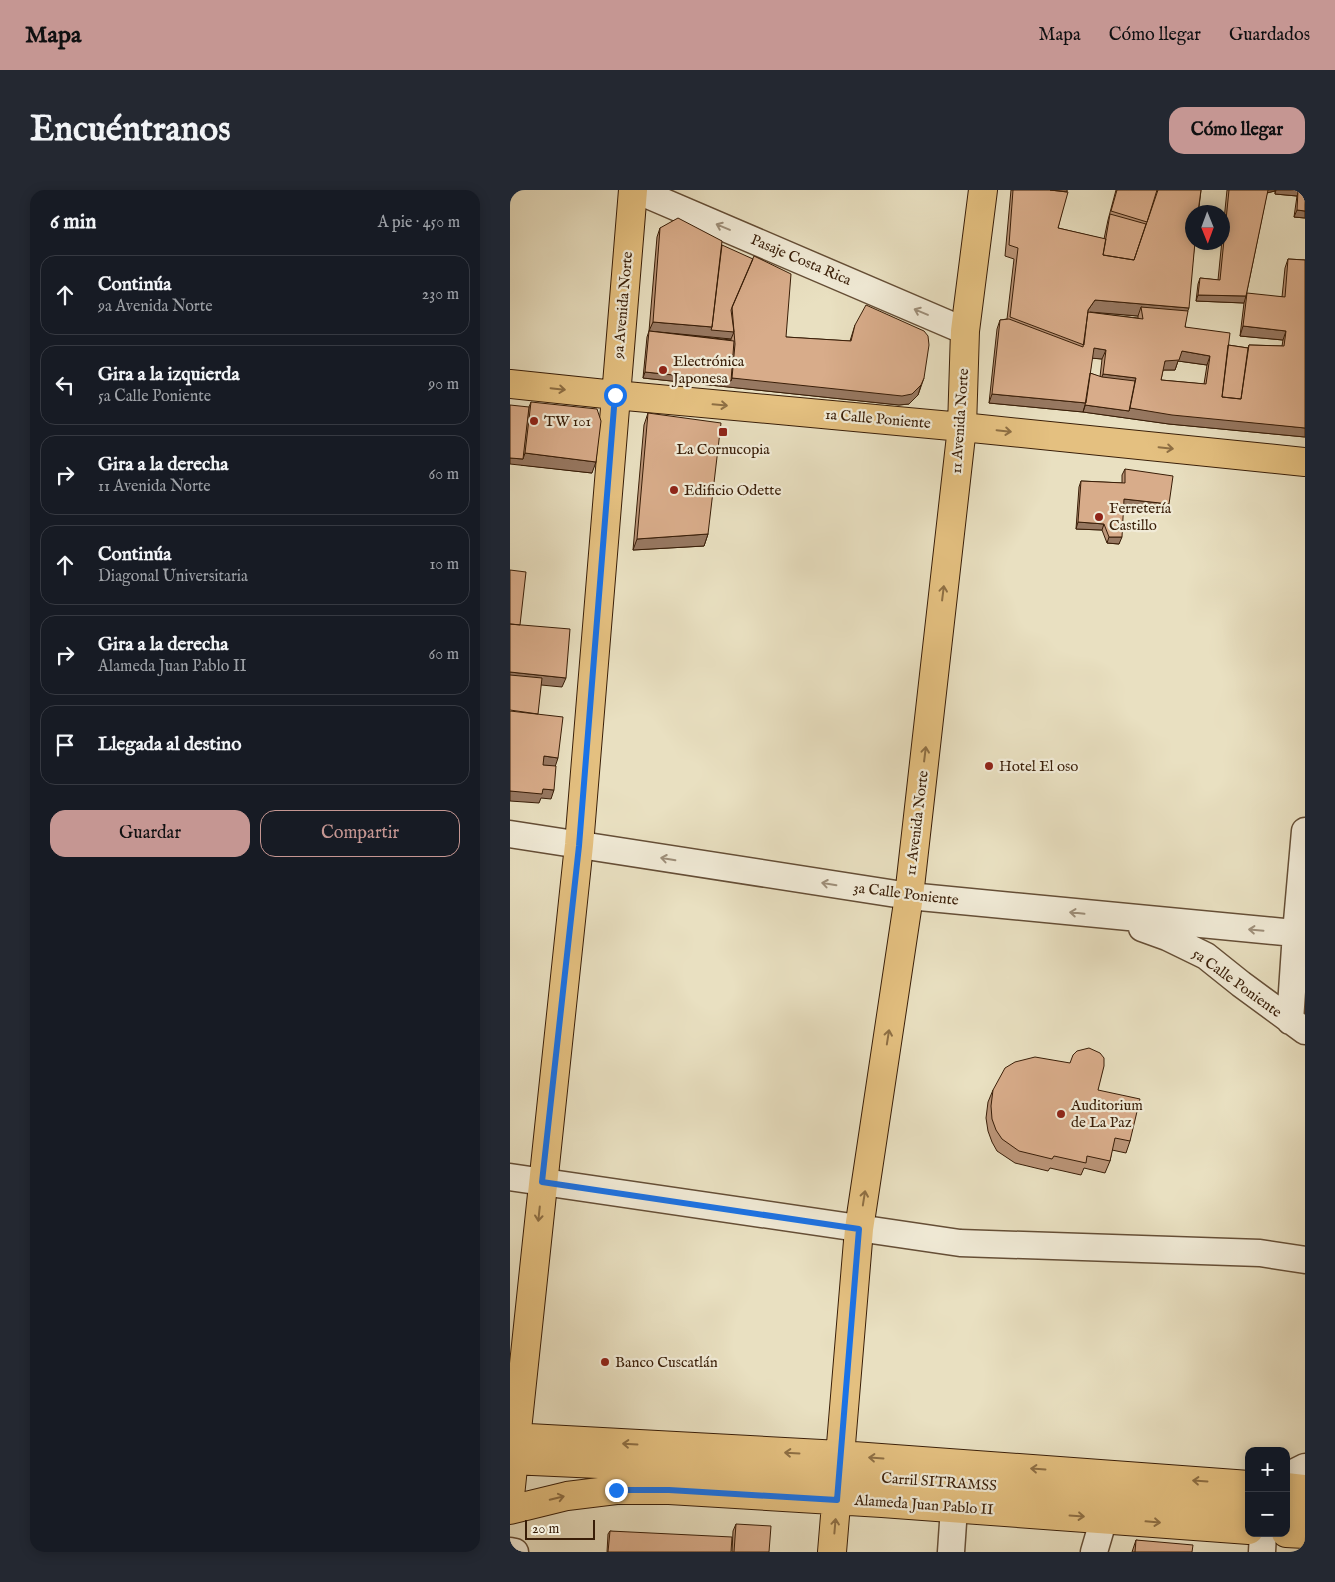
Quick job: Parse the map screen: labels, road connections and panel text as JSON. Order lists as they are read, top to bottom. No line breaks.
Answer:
{"streets":{"main road":["9a Avenida Norte","1a Calle Poniente","11 Avenida Norte","Carril SITRAMSS","Alameda Juan Pablo II"],"street":["Pasaje Costa Rica","3a Calle Poniente","5a Calle Poniente"]},"crossings":[["Pasaje Costa Rica","9a Avenida Norte"],["Pasaje Costa Rica","11 Avenida Norte"],["9a Avenida Norte","1a Calle Poniente"],["9a Avenida Norte","3a Calle Poniente"],["9a Avenida Norte","Carril SITRAMSS"],["9a Avenida Norte","Alameda Juan Pablo II"],["1a Calle Poniente","11 Avenida Norte"],["11 Avenida Norte","3a Calle Poniente"],["11 Avenida Norte","Carril SITRAMSS"],["11 Avenida Norte","Alameda Juan Pablo II"],["3a Calle Poniente","5a Calle Poniente"],["Carril SITRAMSS","Alameda Juan Pablo II"]],"one_way":["Pasaje Costa Rica","1a Calle Poniente","11 Avenida Norte","3a Calle Poniente"],"places":{"other":["Electrónica Japonesa","TW 101","Edificio Odette","Ferretería Castillo","Hotel El oso","Auditorium de La Paz","Banco Cuscatlán"],"transit":["La Cornucopia"]},"scale_bar":"20 m","north":"bottom","page":{"header":"Mapa","nav":["Mapa","Cómo llegar","Guardados"],"buttons":["Cómo llegar",["Guardar","Compartir"]],"title":"Encuéntranos","heading":["6 min","A pie · 450 m"],"list":[["Continúa","9a Avenida Norte","230 m"],["Gira a la izquierda","5a Calle Poniente","90 m"],["Gira a la derecha","11 Avenida Norte","60 m"],["Continúa","Diagonal Universitaria","10 m"],["Gira a la derecha","Alameda Juan Pablo II","60 m"],"Llegada al destino"],"map_buttons":["+","−"],"scale":"20 m"}}
